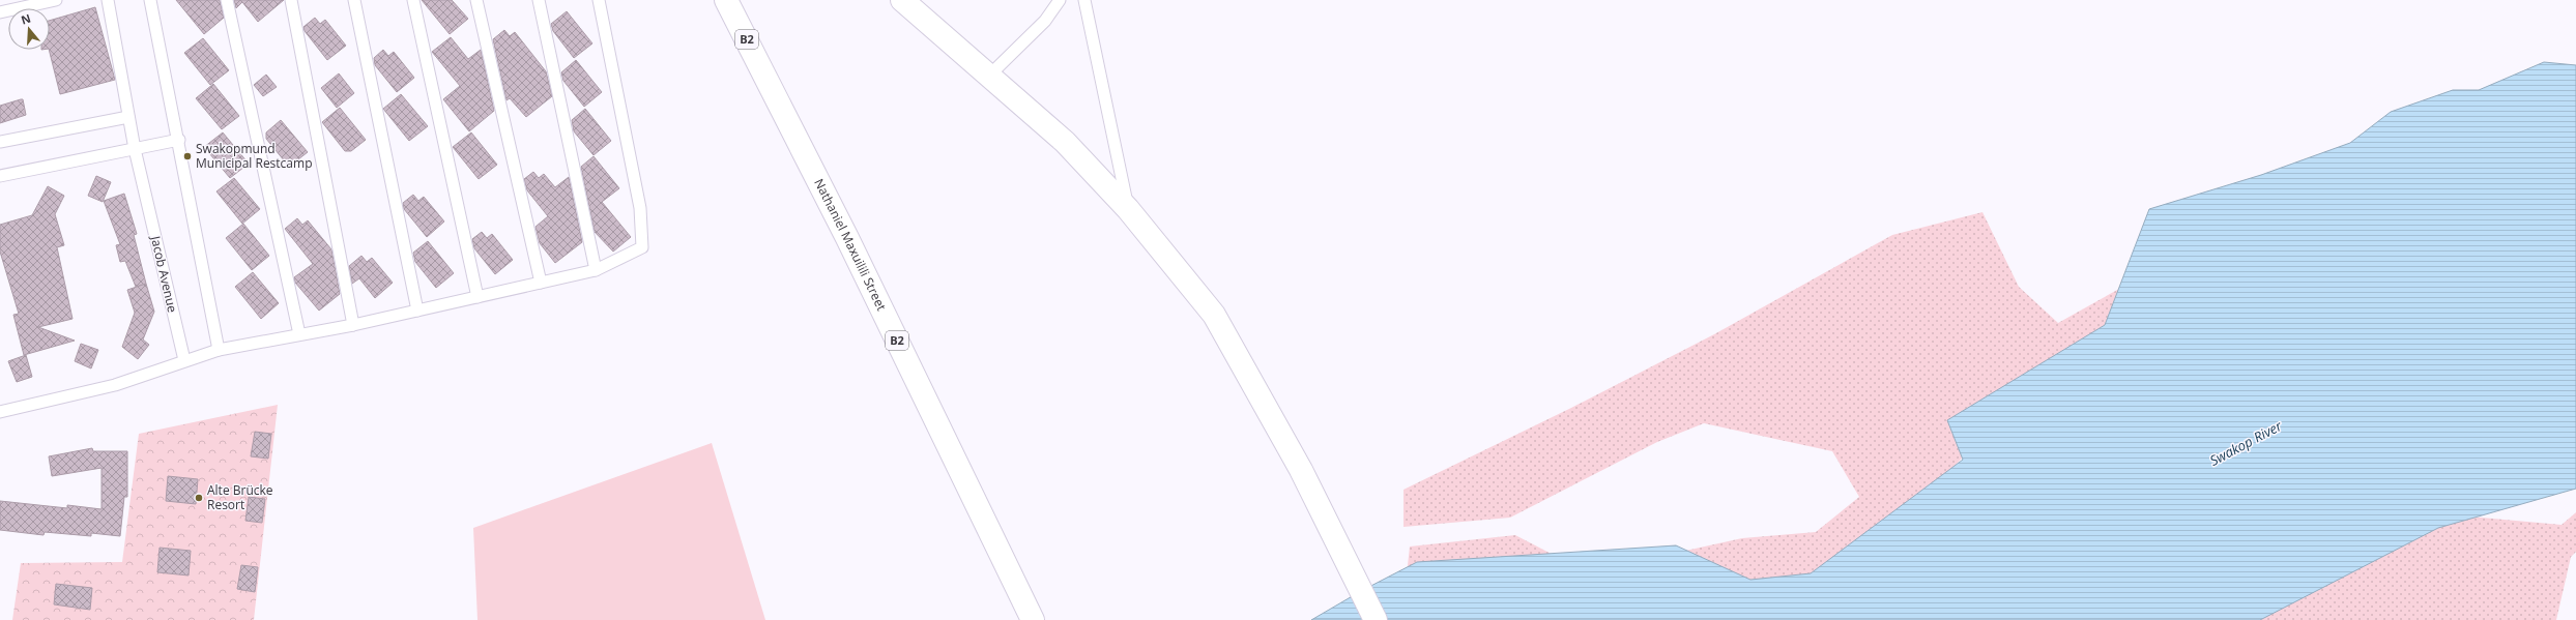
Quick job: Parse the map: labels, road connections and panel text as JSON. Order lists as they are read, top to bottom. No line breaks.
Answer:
{"streets":{"main road":["B2","Nathaniel Maxuilili Street"],"lane":["Jacob Avenue"]},"water":["Swakop River"],"places":["Swakopmund Municipal Restcamp","Alte Brücke Resort"],"north":"top"}
